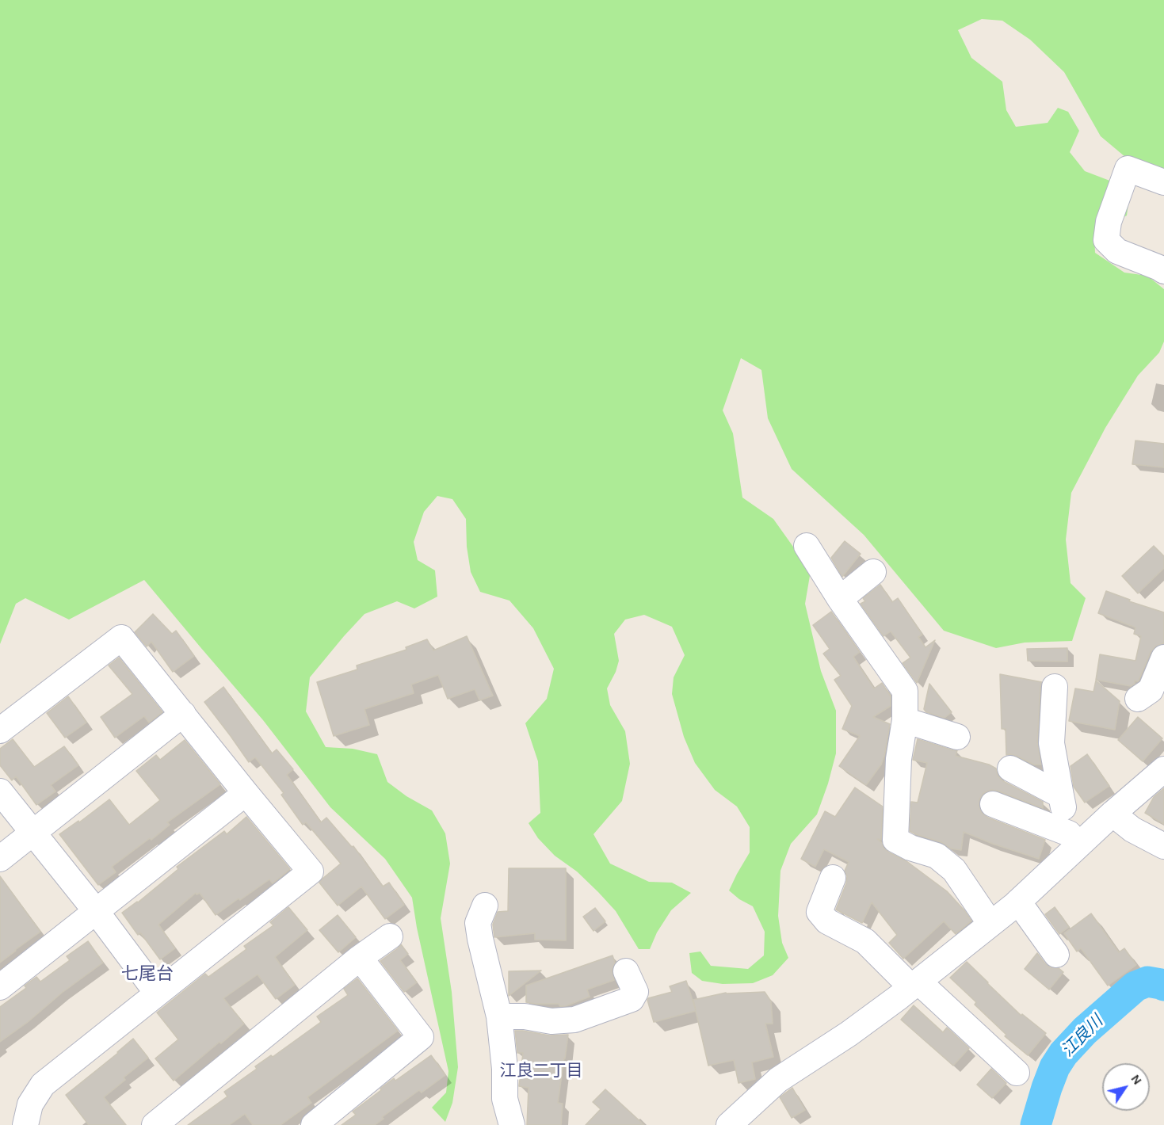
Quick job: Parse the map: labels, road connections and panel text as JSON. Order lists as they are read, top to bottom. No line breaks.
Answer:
{"districts":["七尾台","江良二丁目"],"water":["江良川"],"north":"top right"}
